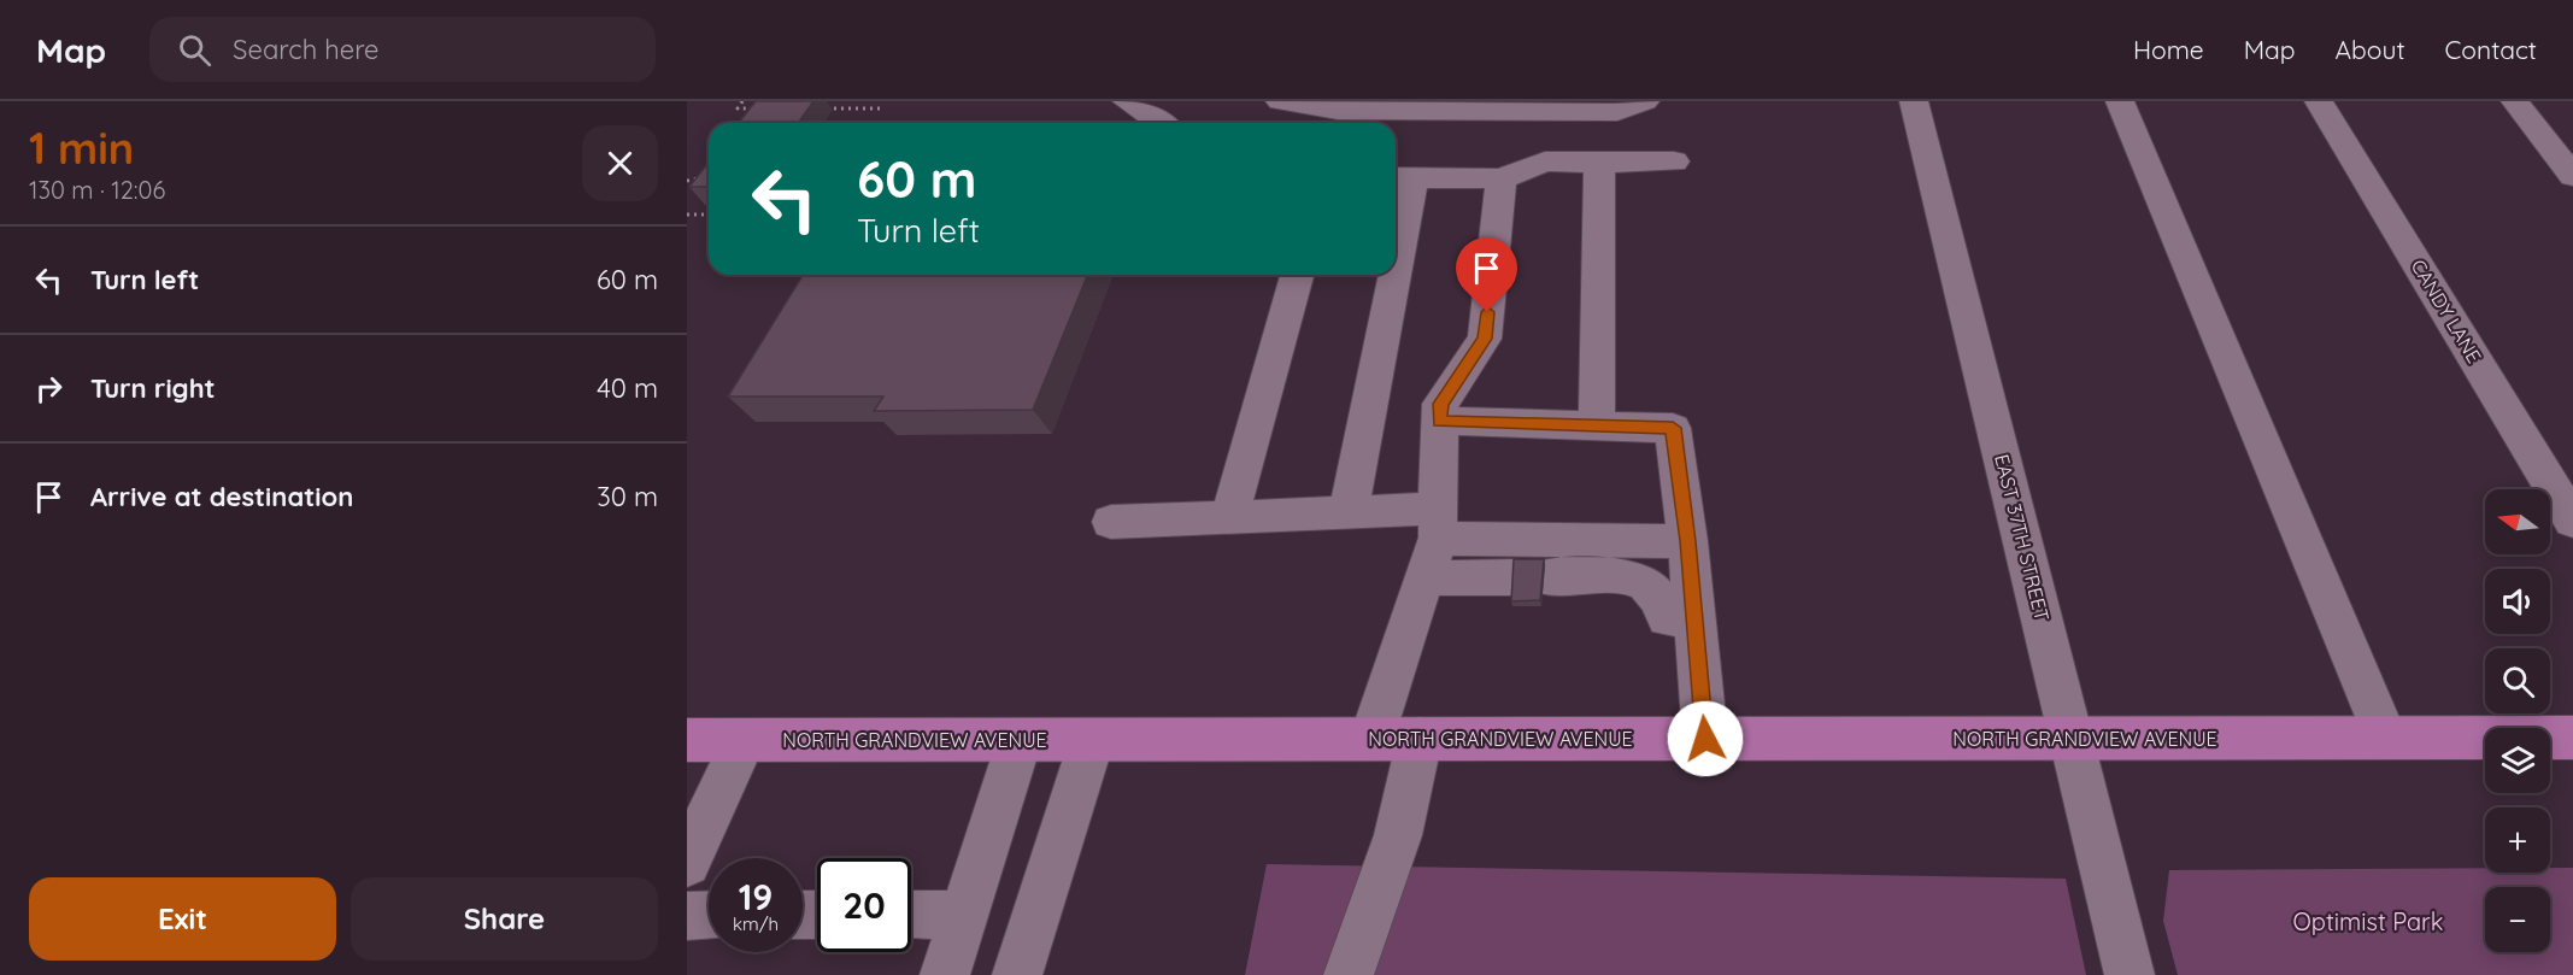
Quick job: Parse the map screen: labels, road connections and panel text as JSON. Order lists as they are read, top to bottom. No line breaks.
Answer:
{"streets":{"main road":["NORTH GRANDVIEW AVENUE"],"street":["CANDY LANE","EAST 37TH STREET"]},"crossings":[["EAST 37TH STREET","NORTH GRANDVIEW AVENUE"]],"parks":["Optimist Park"],"north":"left","page":{"header":"Map","search":"Search here","nav":["Home","Map","About","Contact"],"heading":["1 min","130 m · 12:06"],"turn":["60 m","Turn left"],"list":[{"name":"Turn left","value":"60 m"},{"name":"Turn right","value":"40 m"},{"name":"Arrive at destination","value":"30 m"}],"map_buttons":["+","−"],"speed":"19 km/h","limit":"20","buttons":["Exit","Share"]}}
